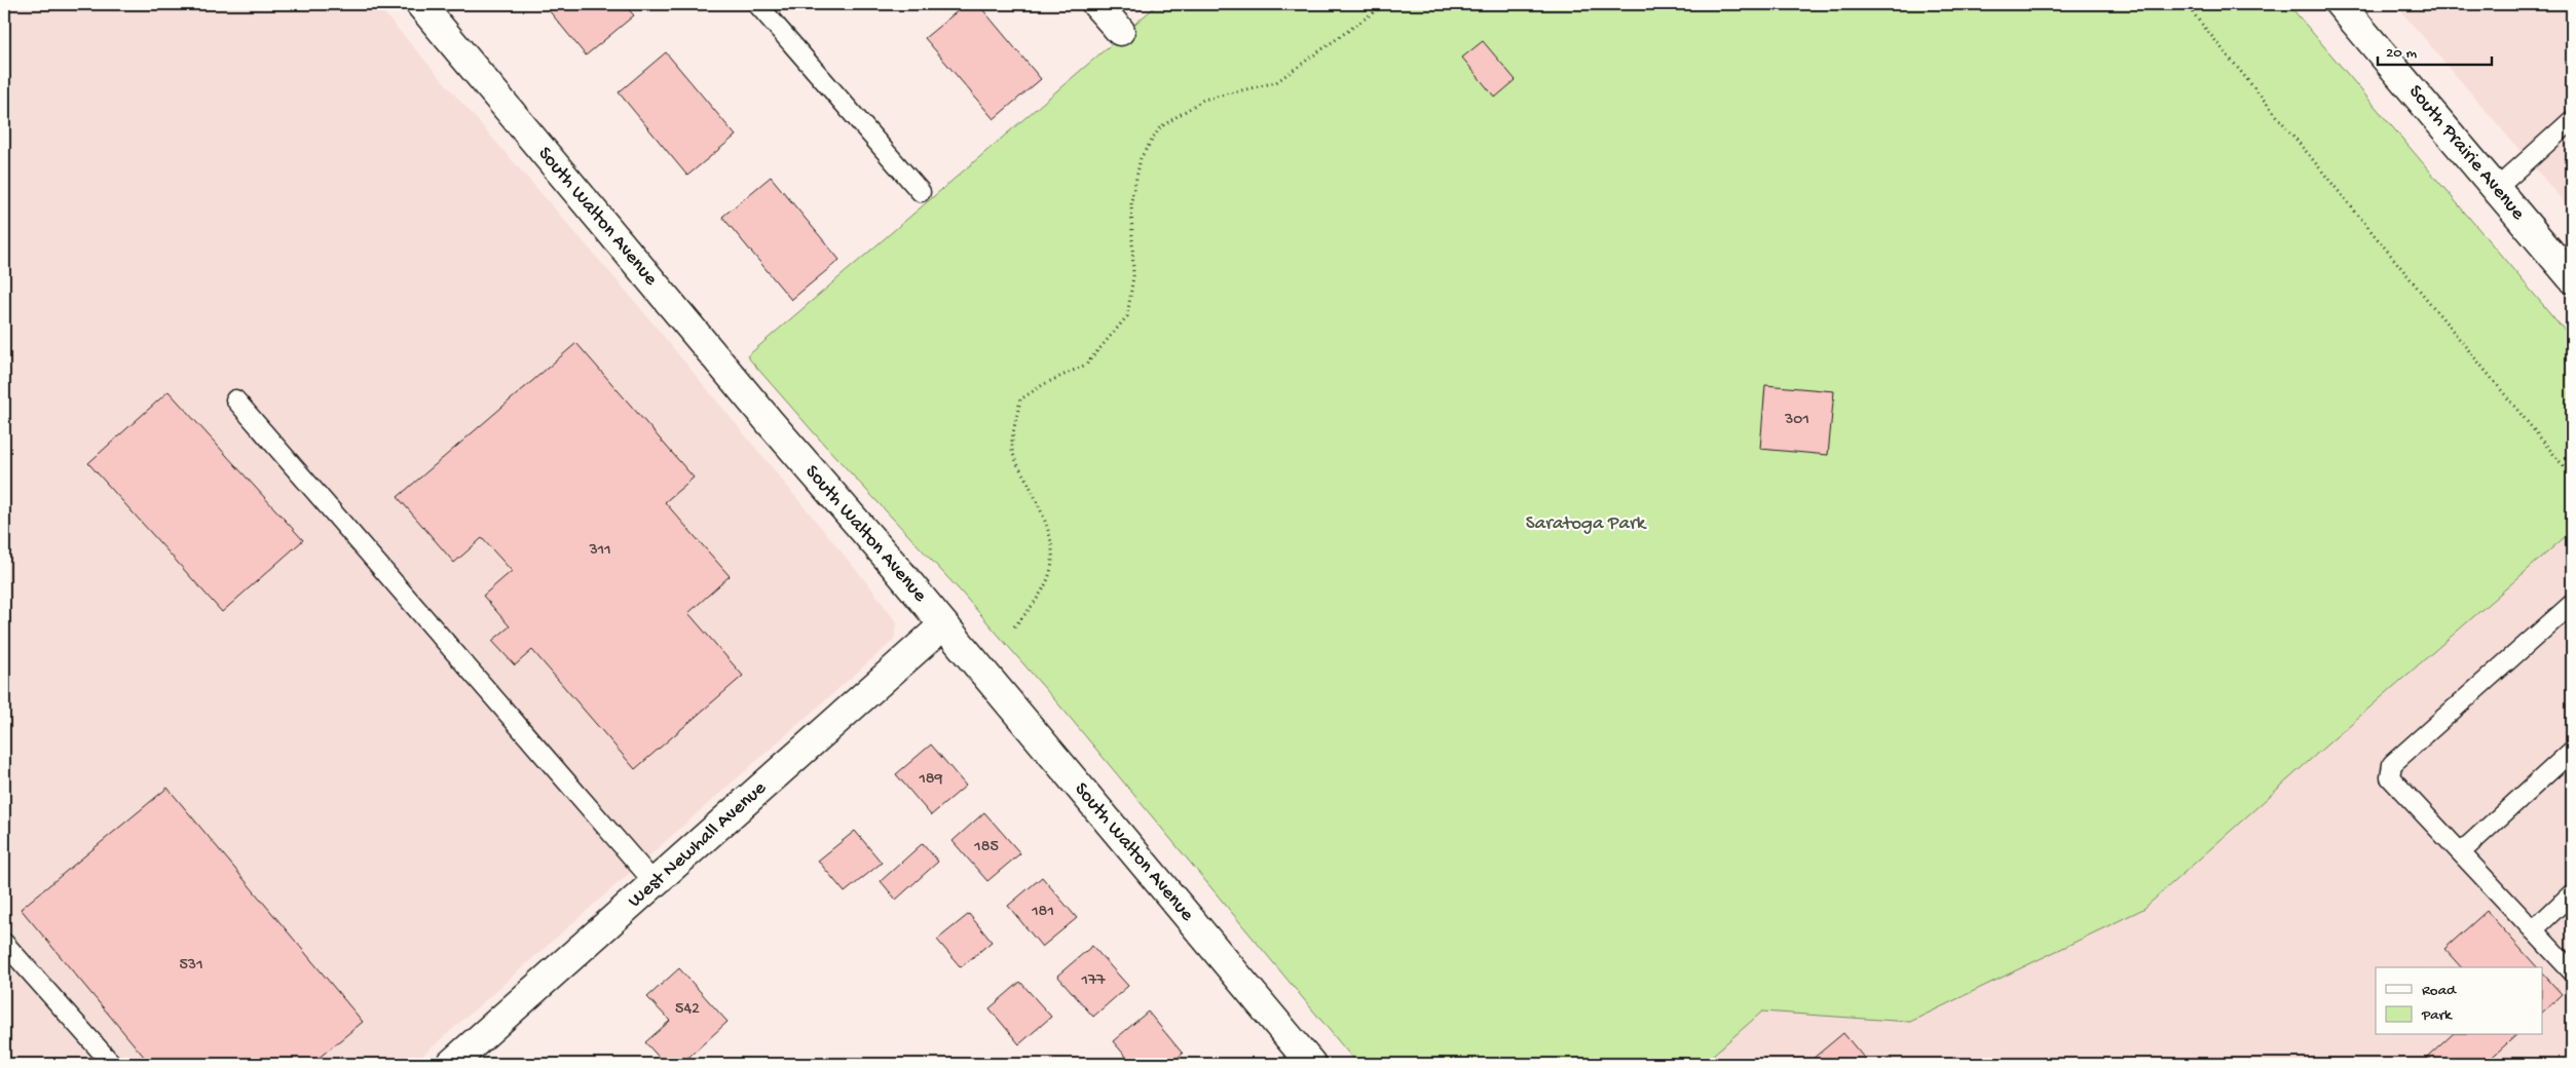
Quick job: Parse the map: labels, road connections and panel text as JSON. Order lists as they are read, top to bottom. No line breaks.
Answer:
{"streets":{"street":["South Prairie Avenue","South Walton Avenue","West Newhall Avenue"]},"crossings":[["South Walton Avenue","West Newhall Avenue"]],"parks":["Saratoga Park"],"house_numbers":["301","311","189","185","181","531","177","542"],"legend":["Road","Park"],"scale_bar":"20 m"}
